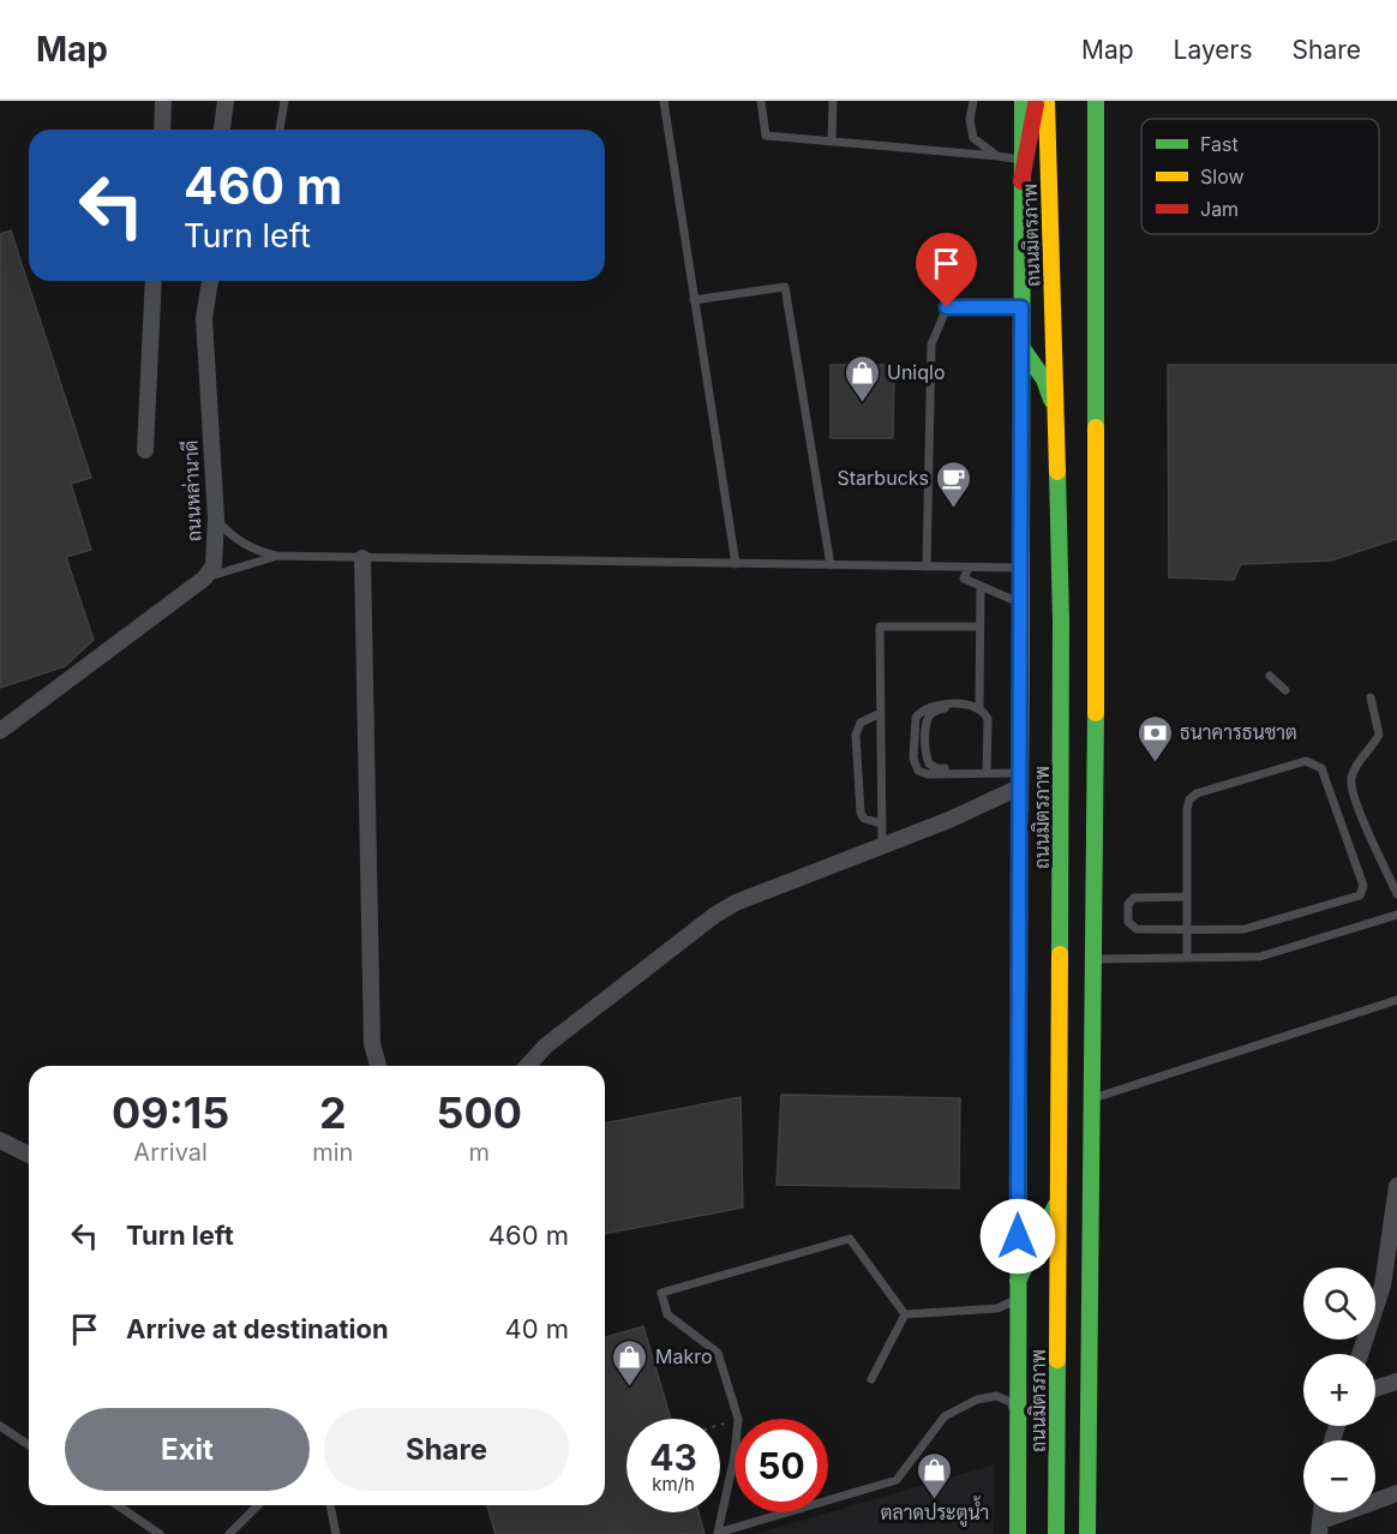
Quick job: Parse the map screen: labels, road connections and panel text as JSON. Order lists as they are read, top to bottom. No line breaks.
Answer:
{"streets":{"main road":["ถนนมิตรภาพ"],"street":["ถนนหล่านาดี"]},"places":{"shop":["Uniqlo","Makro","ตลาดประตูน้ำ"],"cafe":["Starbucks"],"bank":["ธนาคารธนชาต"]},"legend":["Fast","Slow","Jam"],"page":{"header":"Map","nav":["Map","Layers","Share"],"turn":["460 m","Turn left"],"eta":["09:15","Arrival","2","min","500","m"],"list":[{"name":"Turn left","value":"460 m"},{"name":"Arrive at destination","value":"40 m"}],"map_buttons":["+","−"],"buttons":["Exit","Share"],"speed":"43 km/h","limit":"50"}}
